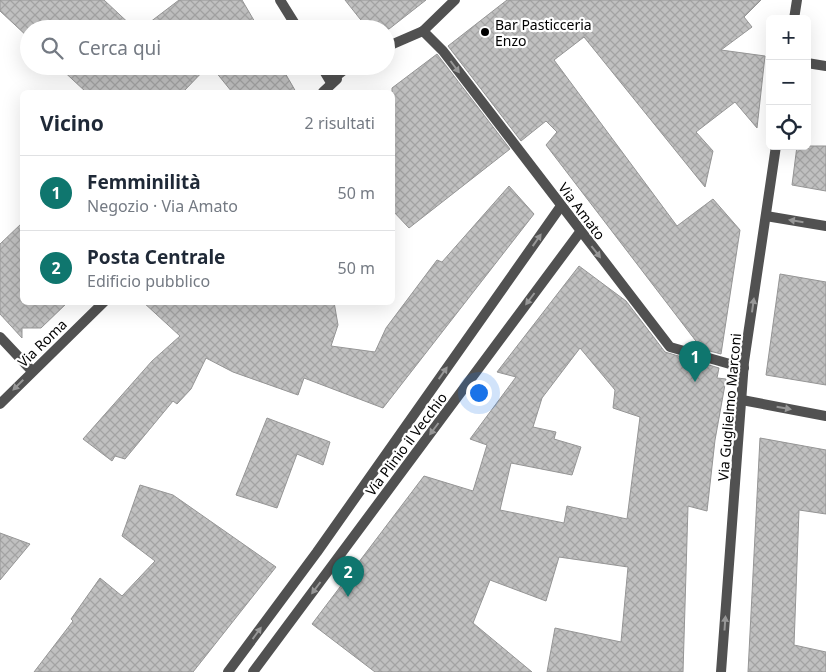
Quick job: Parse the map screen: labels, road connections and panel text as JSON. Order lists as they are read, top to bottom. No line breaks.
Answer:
{"streets":{"street":["Via Amato","Via Roma","Via Guglielmo Marconi","Via Plinio il Vecchio"]},"crossings":[["Via Amato","Via Guglielmo Marconi"],["Via Amato","Via Plinio il Vecchio"]],"one_way":["Via Amato","Via Guglielmo Marconi"],"places":["Bar Pasticceria Enzo"],"page":{"map_buttons":["+","−"],"search":"Cerca qui","heading":["Vicino","2 risultati"],"list":[{"mark":"1","name":"Femminilità","note":"Negozio · Via Amato","value":"50 m"},{"mark":"2","name":"Posta Centrale","note":"Edificio pubblico","value":"50 m"}],"pins":["1","2"]}}
